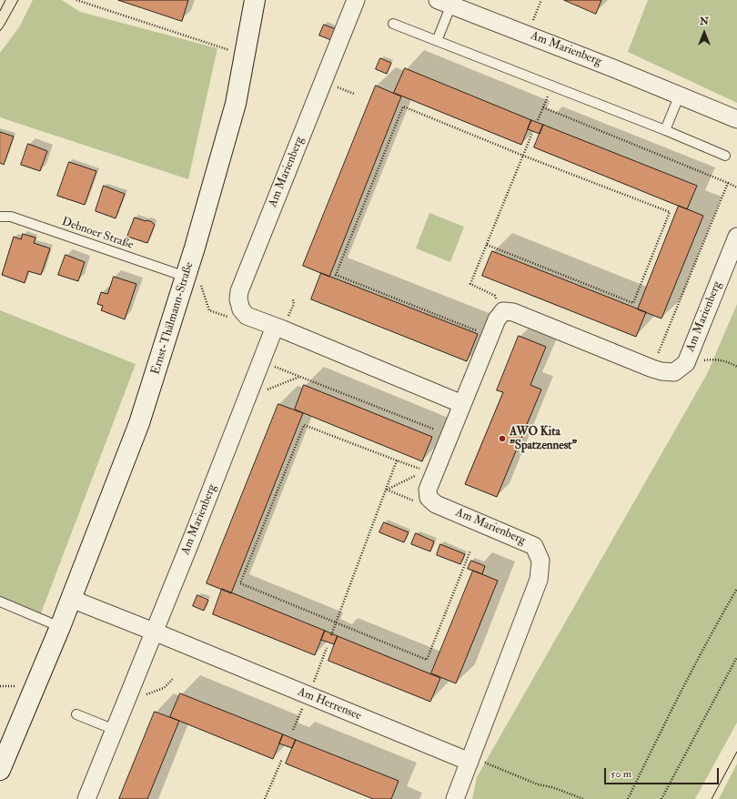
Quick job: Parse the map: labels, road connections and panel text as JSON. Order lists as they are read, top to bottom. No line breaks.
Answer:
{"streets":{"main road":["Ernst-Thälmann-Straße"],"street":["Am Marienberg","Am Herrensee"],"lane":["Debnoer Straße"]},"crossings":[["Am Marienberg","Am Herrensee"],["Debnoer Straße","Ernst-Thälmann-Straße"],["Ernst-Thälmann-Straße","Am Herrensee"]],"places":["AWO Kita \"Spatzennest\""],"scale_bar":"50 m","north":"top"}
